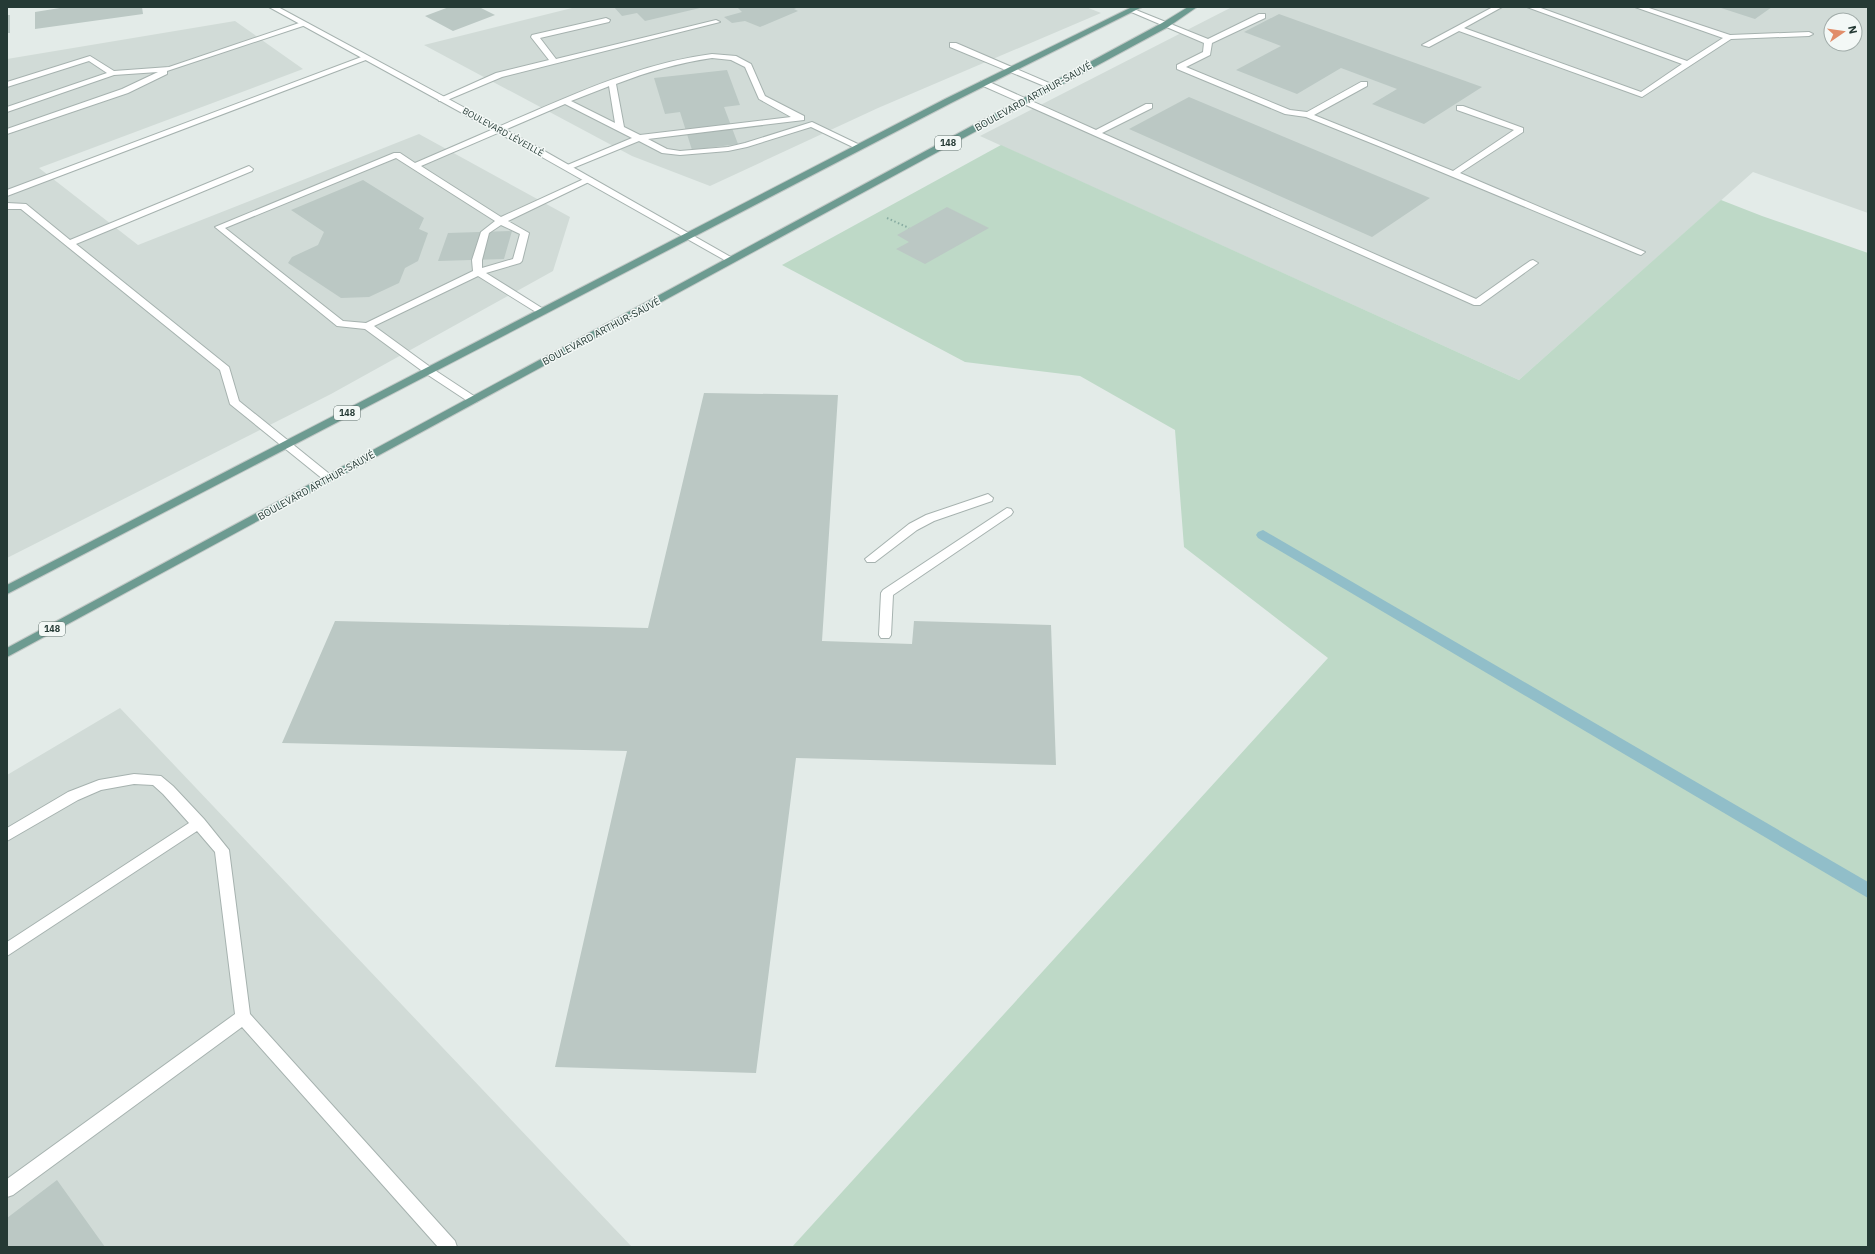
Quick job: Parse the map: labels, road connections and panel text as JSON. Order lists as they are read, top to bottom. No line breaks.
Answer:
{"streets":{"main road":["BOULEVARD ARTHUR-SAUVÉ","148"],"street":["BOULEVARD LÉVEILLÉ"]},"crossings":[["BOULEVARD ARTHUR-SAUVÉ","BOULEVARD LÉVEILLÉ"],["BOULEVARD LÉVEILLÉ","148"]],"north":"right"}
